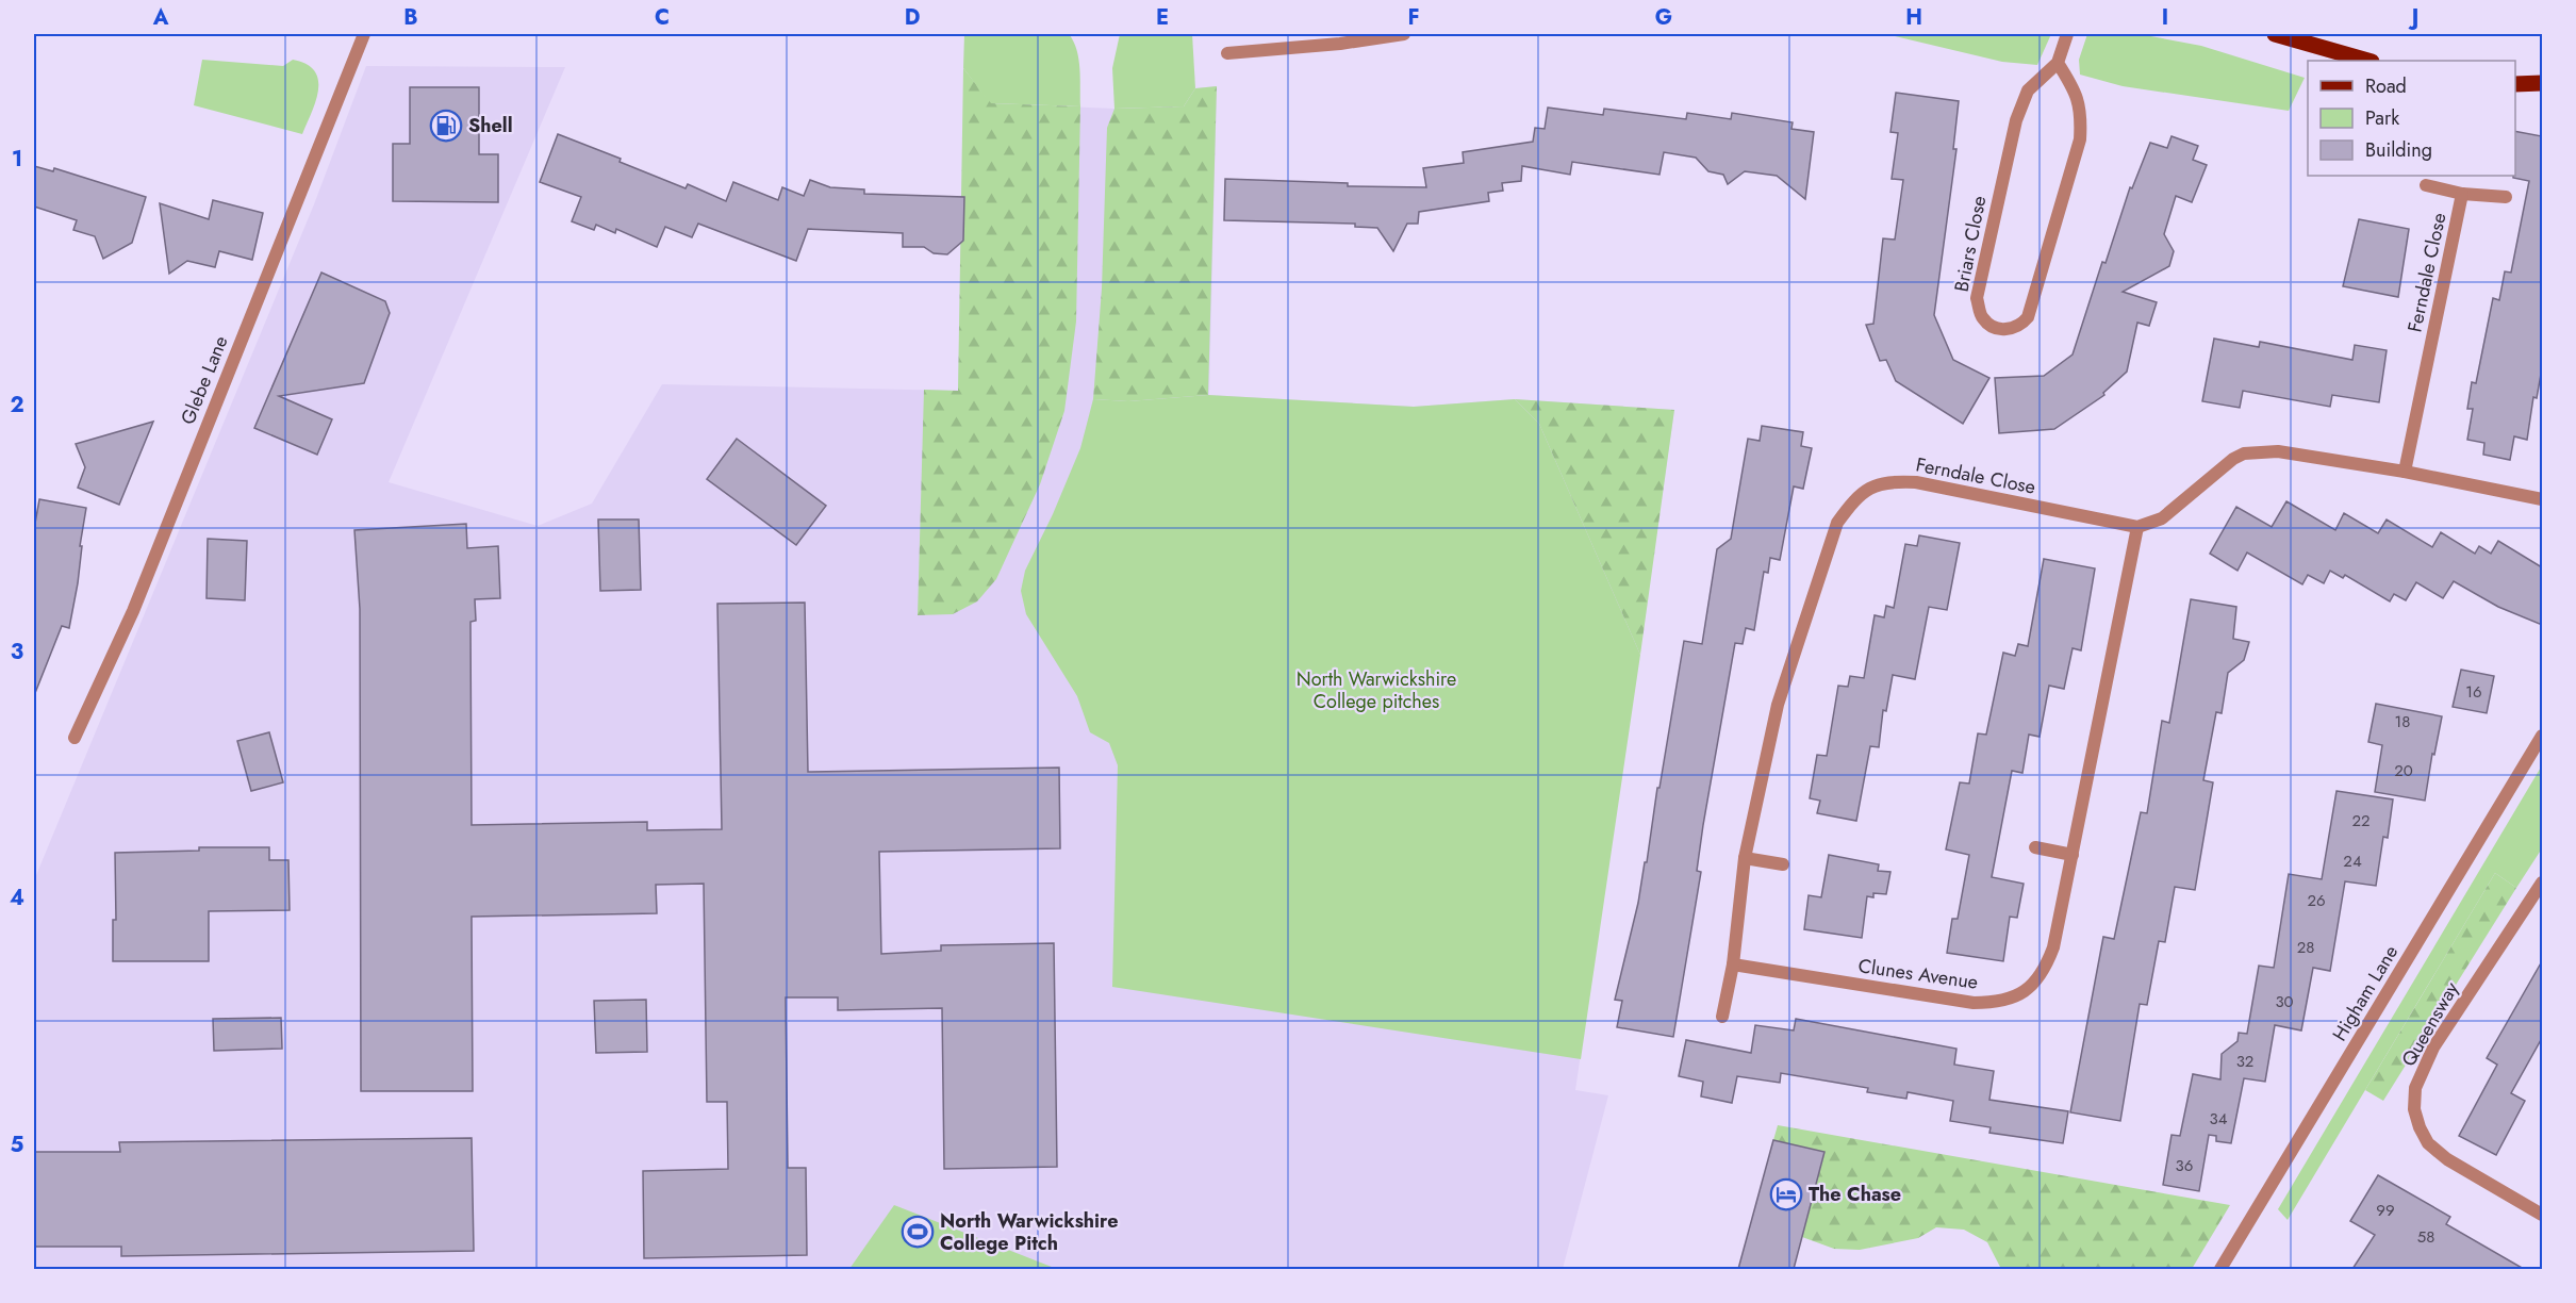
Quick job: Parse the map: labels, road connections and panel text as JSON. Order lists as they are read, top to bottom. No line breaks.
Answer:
{"streets":{"street":["Briars Close","Ferndale Close","Glebe Lane","Clunes Avenue","Higham Lane","Queensway"]},"crossings":[["Ferndale Close","Clunes Avenue"]],"parks":["North Warwickshire College pitches"],"places":{"fuel station":["Shell"],"hotel":["The Chase"],"sports":["North Warwickshire College Pitch"]},"house_numbers":["16","18","20","22","24","26","28","30","32","34","36","99","58"],"legend":["Road","Park","Building"],"grid":{"columns":["A","B","C","D","E","F","G","H","I","J"],"rows":["1","2","3","4","5"]}}
